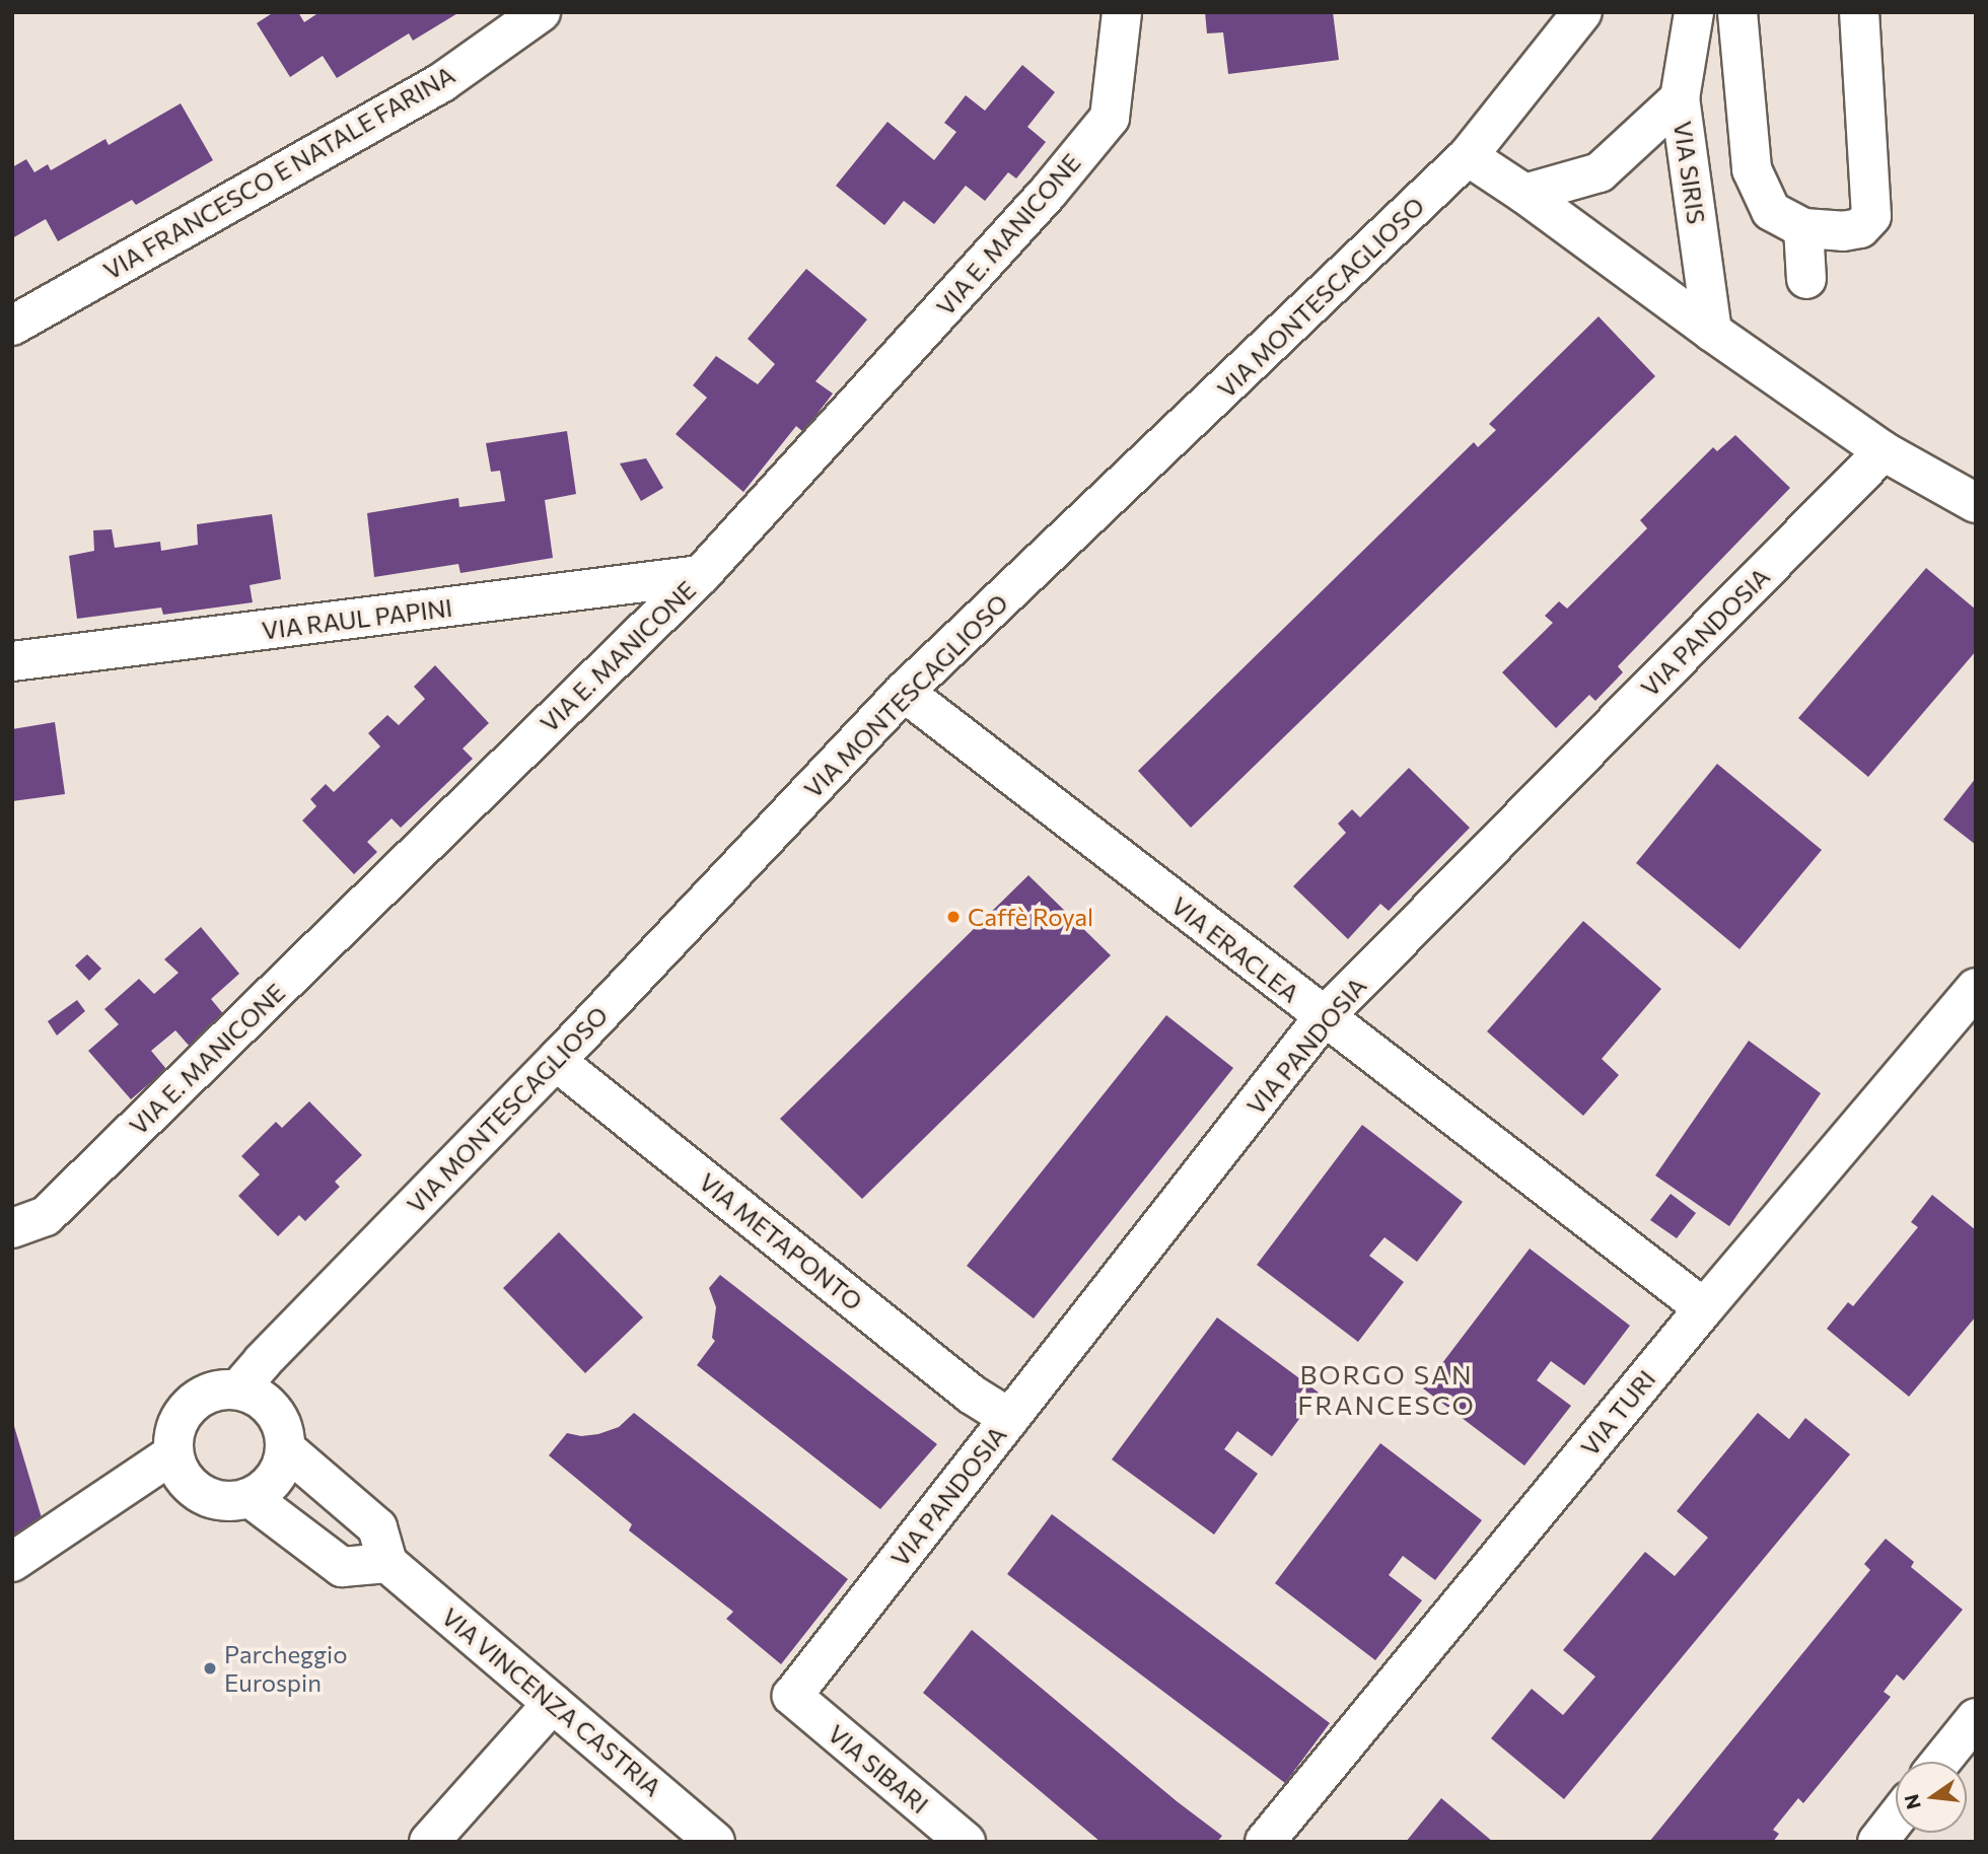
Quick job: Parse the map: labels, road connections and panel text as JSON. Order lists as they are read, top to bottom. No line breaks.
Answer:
{"streets":{"street":["VIA FRANCESCO E NATALE FARINA","VIA SIRIS","VIA E. MANICONE","VIA MONTESCAGLIOSO","VIA RAUL PAPINI","VIA PANDOSIA","VIA ERACLEA","VIA METAPONTO","VIA TURI","VIA VINCENZA CASTRIA","VIA SIBARI"]},"crossings":[["VIA E. MANICONE","VIA RAUL PAPINI"],["VIA MONTESCAGLIOSO","VIA ERACLEA"],["VIA MONTESCAGLIOSO","VIA METAPONTO"],["VIA PANDOSIA","VIA ERACLEA"],["VIA PANDOSIA","VIA METAPONTO"],["VIA PANDOSIA","VIA SIBARI"],["VIA ERACLEA","VIA TURI"]],"districts":["BORGO SAN FRANCESCO"],"places":["Caffè Royal","Parcheggio Eurospin"],"north":"left"}
